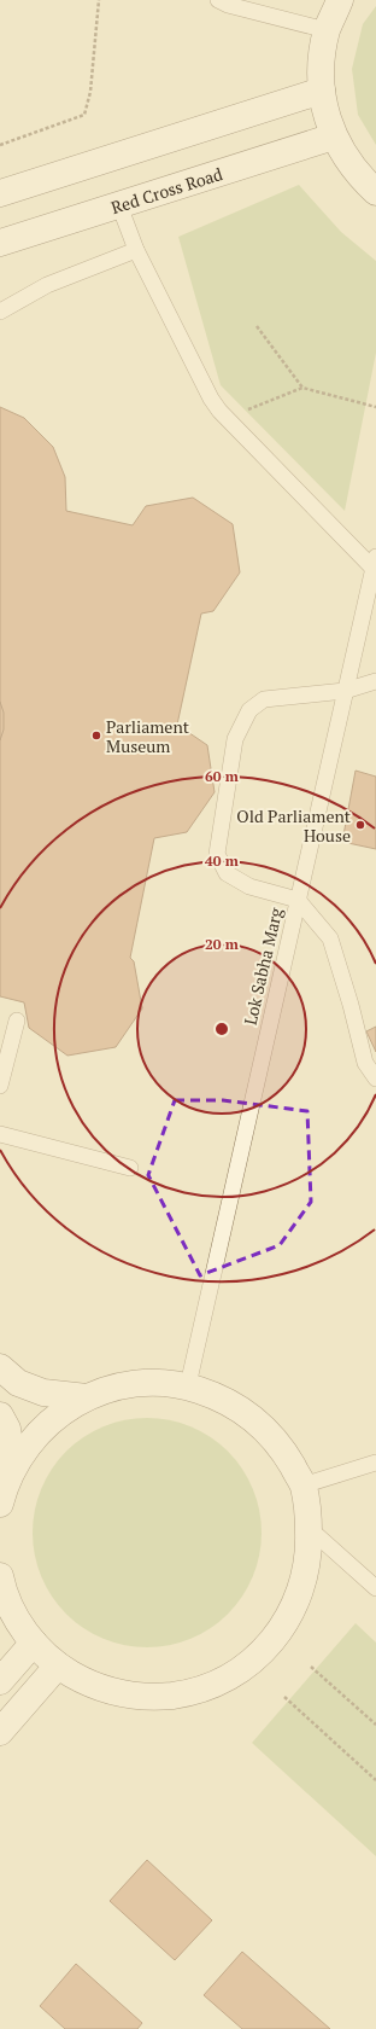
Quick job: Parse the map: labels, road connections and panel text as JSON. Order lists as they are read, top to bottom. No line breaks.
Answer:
{"streets":{"street":["Red Cross Road"],"lane":["Lok Sabha Marg"]},"places":["Parliament Museum","Old Parliament House"],"rings":["60 m","40 m","20 m"]}
